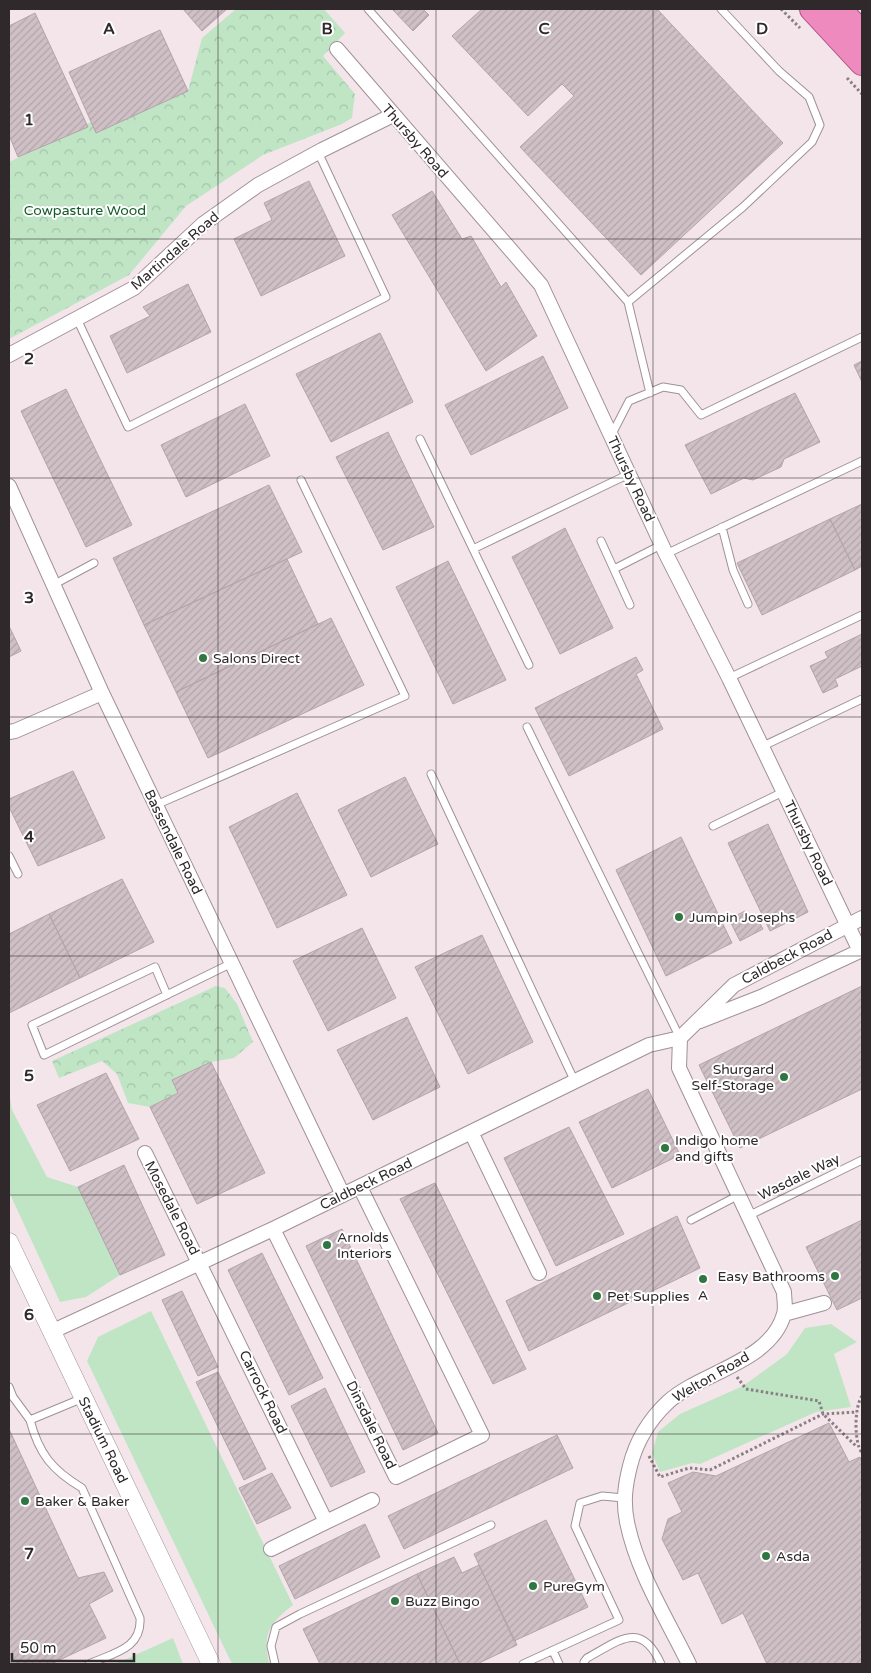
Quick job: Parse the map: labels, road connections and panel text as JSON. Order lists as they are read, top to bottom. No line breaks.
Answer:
{"streets":{"street":["Thursby Road","Martindale Road","Bassendale Road","Caldbeck Road","Mosedale Road","Welton Road","Carrock Road","Dinsdale Road","Stadium Road"],"lane":["Wasdale Way"]},"crossings":[["Thursby Road","Martindale Road"],["Thursby Road","Caldbeck Road"],["Bassendale Road","Caldbeck Road"],["Caldbeck Road","Mosedale Road"],["Caldbeck Road","Carrock Road"],["Caldbeck Road","Dinsdale Road"],["Caldbeck Road","Stadium Road"],["Mosedale Road","Carrock Road"]],"parks":["Cowpasture Wood"],"places":["Salons Direct","Jumpin Josephs","Shurgard Self-Storage","Indigo home and gifts","Arnolds Interiors","Easy Bathrooms","A","Pet Supplies","Baker & Baker","Asda","PureGym","Buzz Bingo"],"scale_bar":"50 m","grid":{"columns":["A","B","C","D"],"rows":["1","2","3","4","5","6","7"]}}
